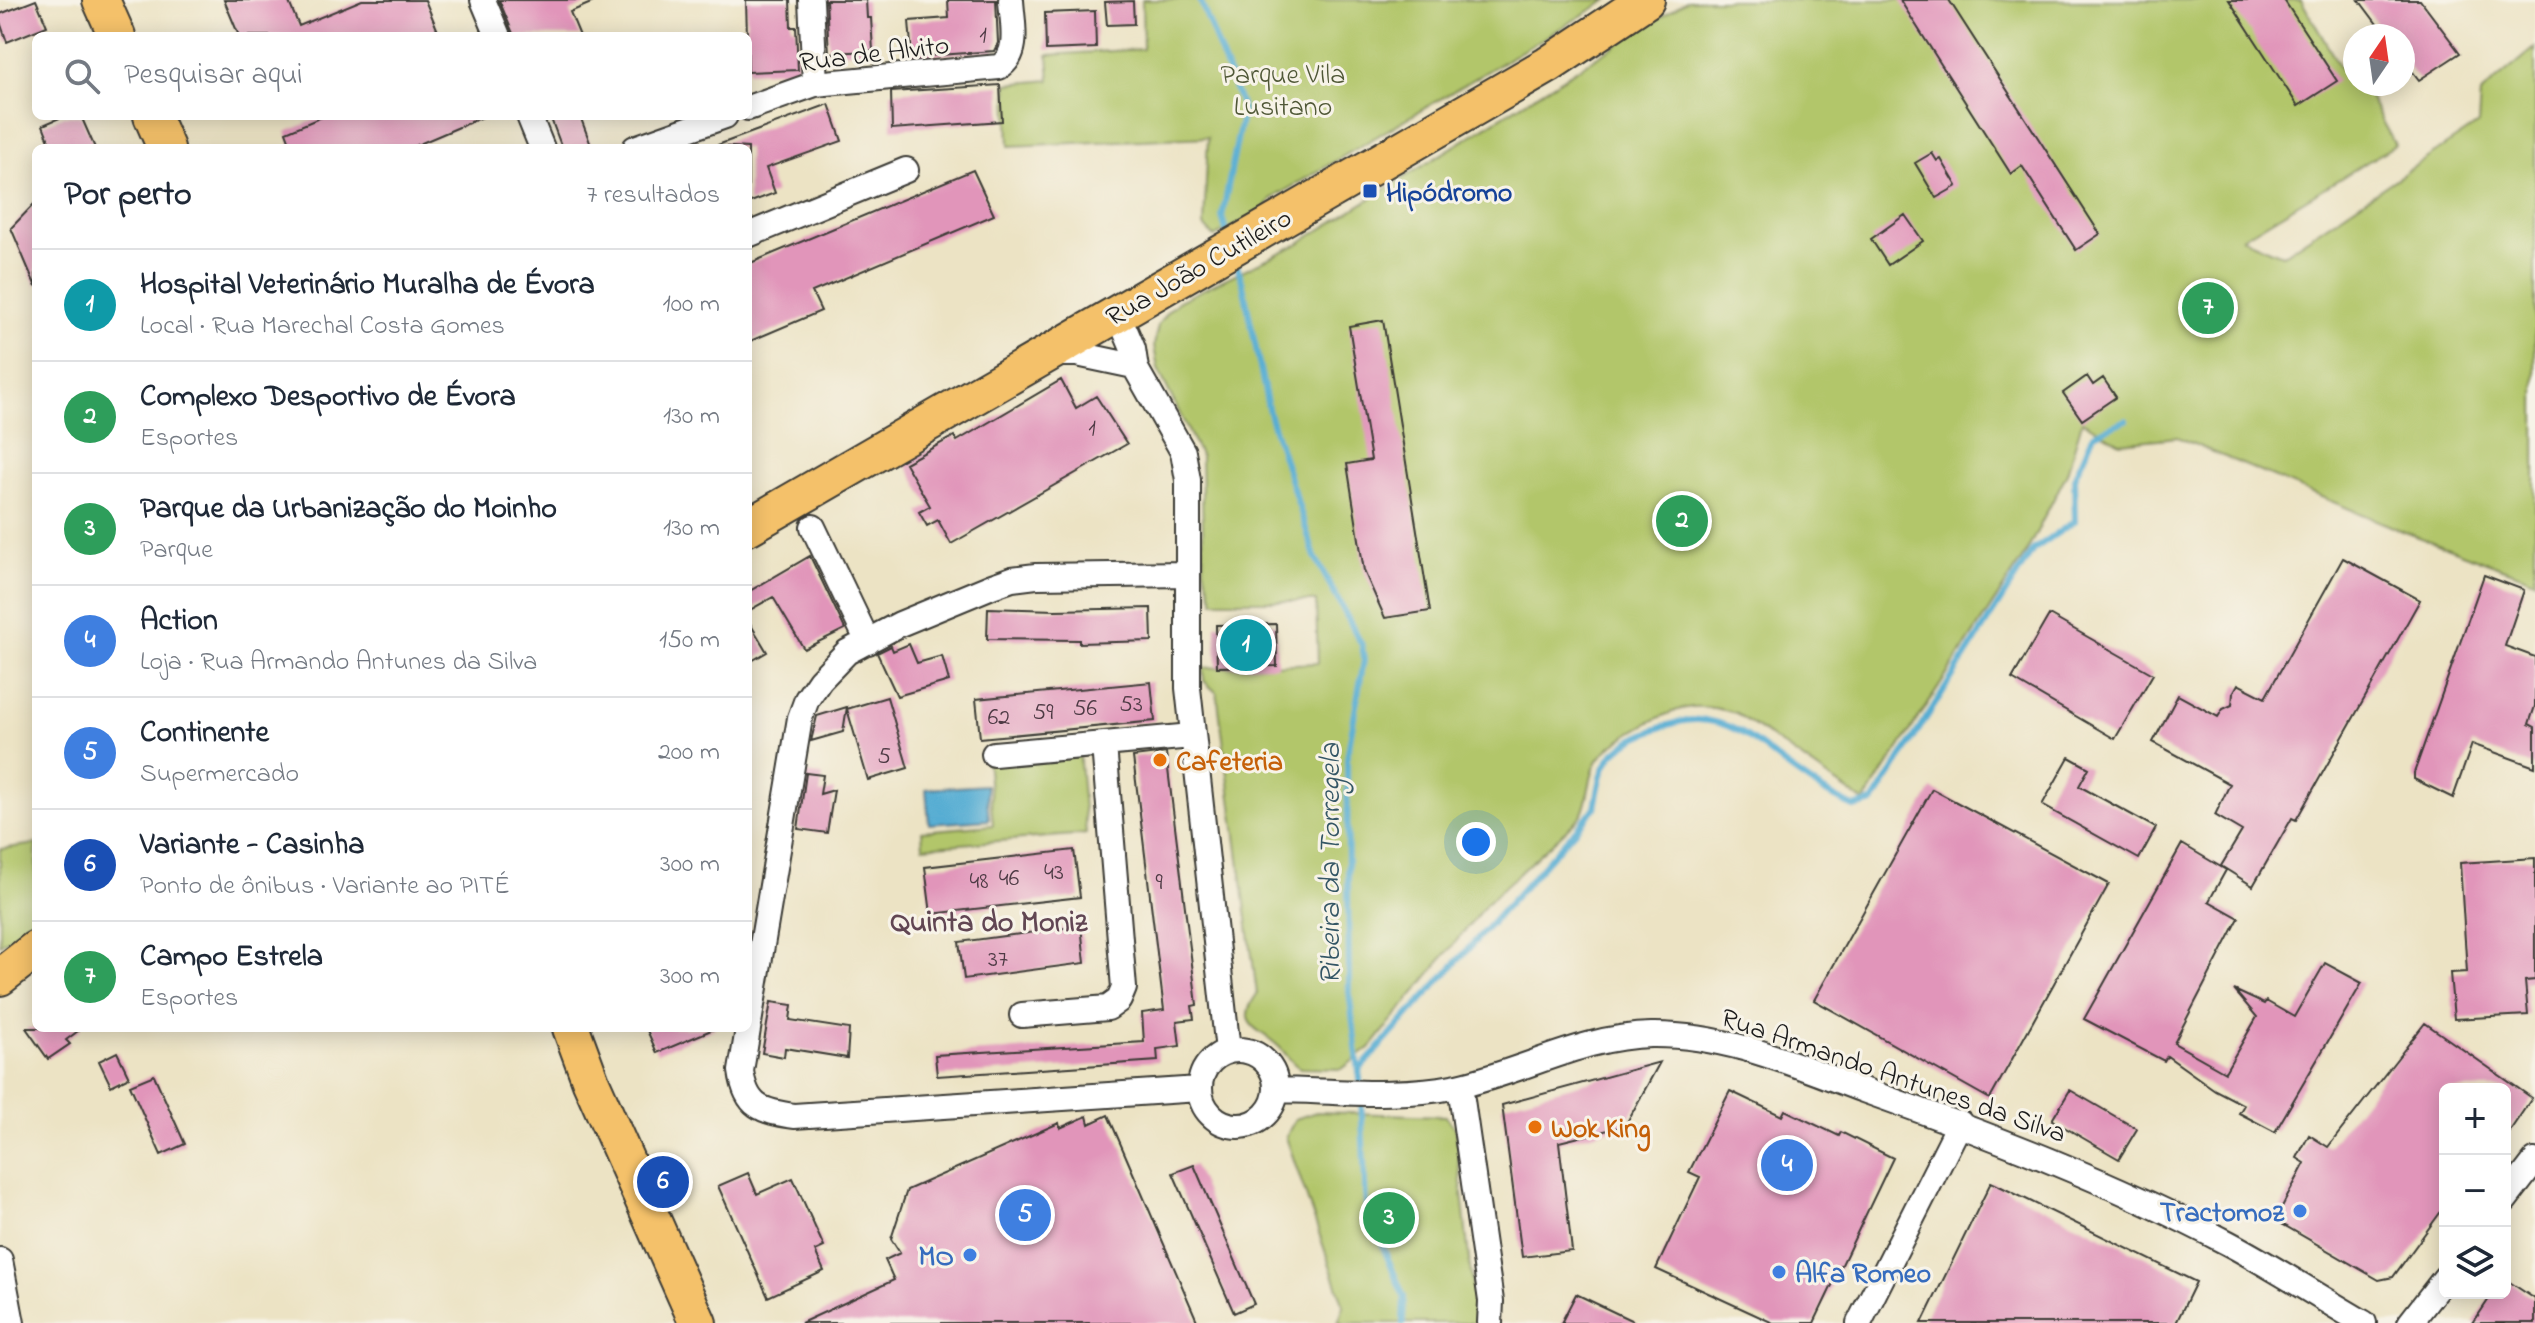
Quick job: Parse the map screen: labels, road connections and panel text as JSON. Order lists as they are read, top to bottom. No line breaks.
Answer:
{"streets":{"main road":["Rua João Cutileiro"],"street":["Rua de Alvito","Rua Armando Antunes da Silva"]},"districts":["Quinta do Moniz"],"water":["Ribeira da Torregela"],"parks":["Parque Vila Lusitano"],"places":{"transit":["Hipódromo"],"other":["Cafeteria","Wok King","Tractomoz","MO","Alfa Romeo"]},"house_numbers":["1","1","53","56","59","62","5","43","46","48","9","37"],"north":"top","page":{"search":"Pesquisar aqui","heading":["Por perto","7 resultados"],"list":[{"mark":"1","name":"Hospital Veterinário Muralha de Évora","note":"Local · Rua Marechal Costa Gomes","value":"100 m"},{"mark":"2","name":"Complexo Desportivo de Évora","note":"Esportes","value":"130 m"},{"mark":"3","name":"Parque da Urbanização do Moinho","note":"Parque","value":"130 m"},{"mark":"4","name":"Action","note":"Loja · Rua Armando Antunes da Silva","value":"150 m"},{"mark":"5","name":"Continente","note":"Supermercado","value":"200 m"},{"mark":"6","name":"Variante - Casinha","note":"Ponto de ônibus · Variante ao PITÉ","value":"300 m"},{"mark":"7","name":"Campo Estrela","note":"Esportes","value":"300 m"}],"pins":["7","2","1","4","6","5","3"],"map_buttons":["+","−"]}}
